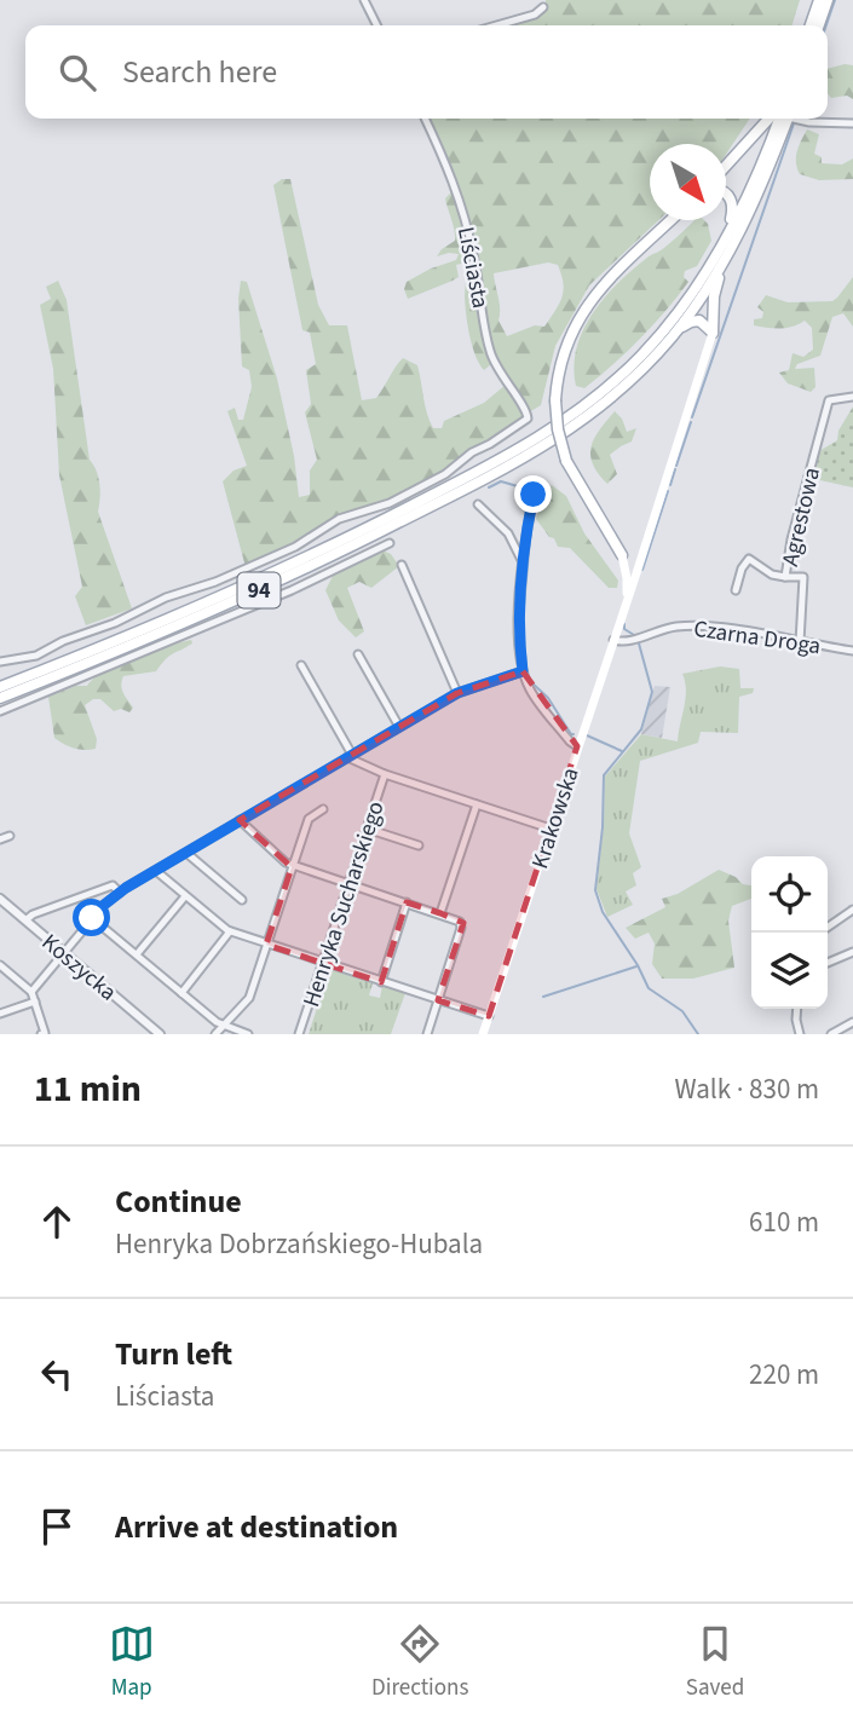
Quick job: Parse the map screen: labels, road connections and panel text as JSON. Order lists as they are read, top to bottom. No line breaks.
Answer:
{"streets":{"main road":["94","Krakowska"],"street":["Liściasta","Agrestowa","Czarna Droga","Henryka Sucharskiego","Koszycka"]},"crossings":[["Agrestowa","Czarna Droga"],["Czarna Droga","Krakowska"]],"north":"bottom right","page":{"search":"Search here","heading":["11 min","Walk · 830 m"],"list":[["Continue","Henryka Dobrzańskiego-Hubala","610 m"],["Turn left","Liściasta","220 m"],"Arrive at destination"],"nav":["Map","Directions","Saved"]}}
